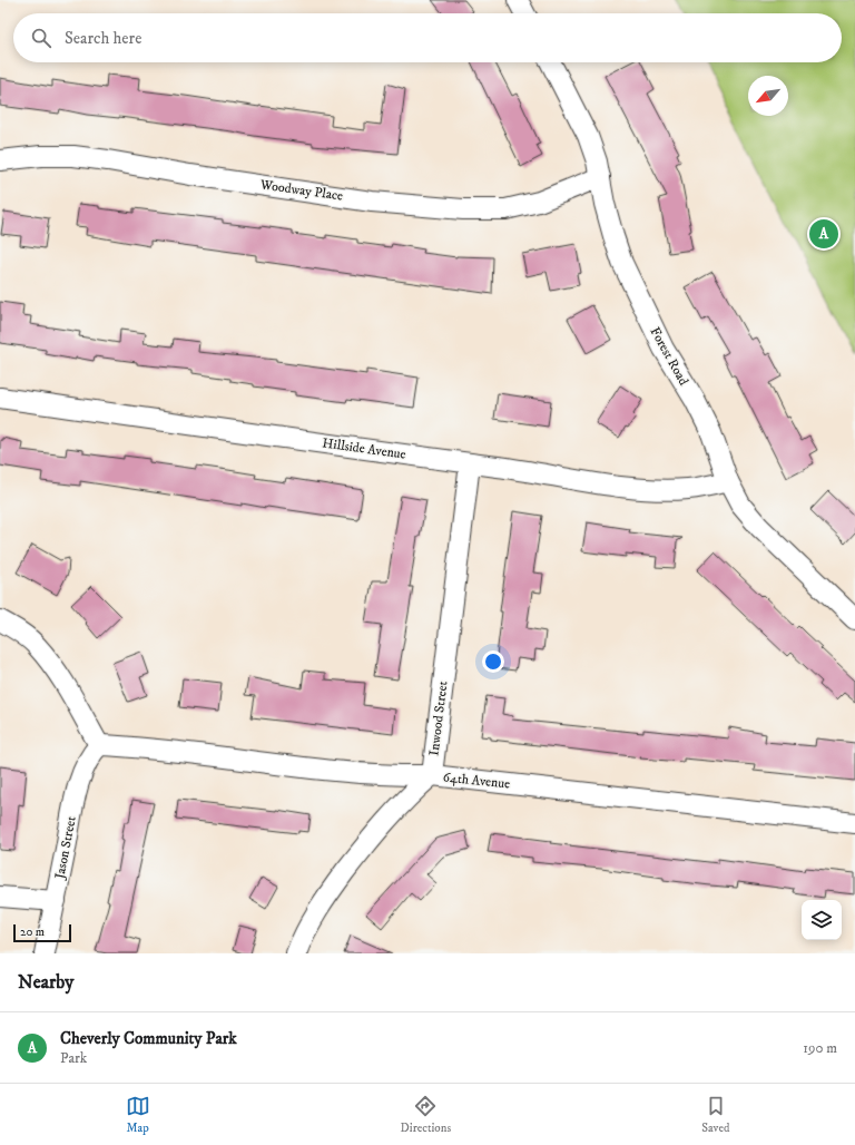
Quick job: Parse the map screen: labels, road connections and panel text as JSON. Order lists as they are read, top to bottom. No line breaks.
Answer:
{"streets":{"street":["Woodway Place","Forest Road","Hillside Avenue","Inwood Street","64th Avenue","Jason Street"]},"crossings":[["Woodway Place","Forest Road"],["Forest Road","Hillside Avenue"],["Hillside Avenue","Inwood Street"],["Inwood Street","64th Avenue"],["64th Avenue","Jason Street"]],"scale_bar":"20 m","north":"bottom left","page":{"search":"Search here","pins":"A","scale":"20 m","heading":"Nearby","list":[{"mark":"A","name":"Cheverly Community Park","note":"Park","value":"190 m"}],"nav":["Map","Directions","Saved"]}}
